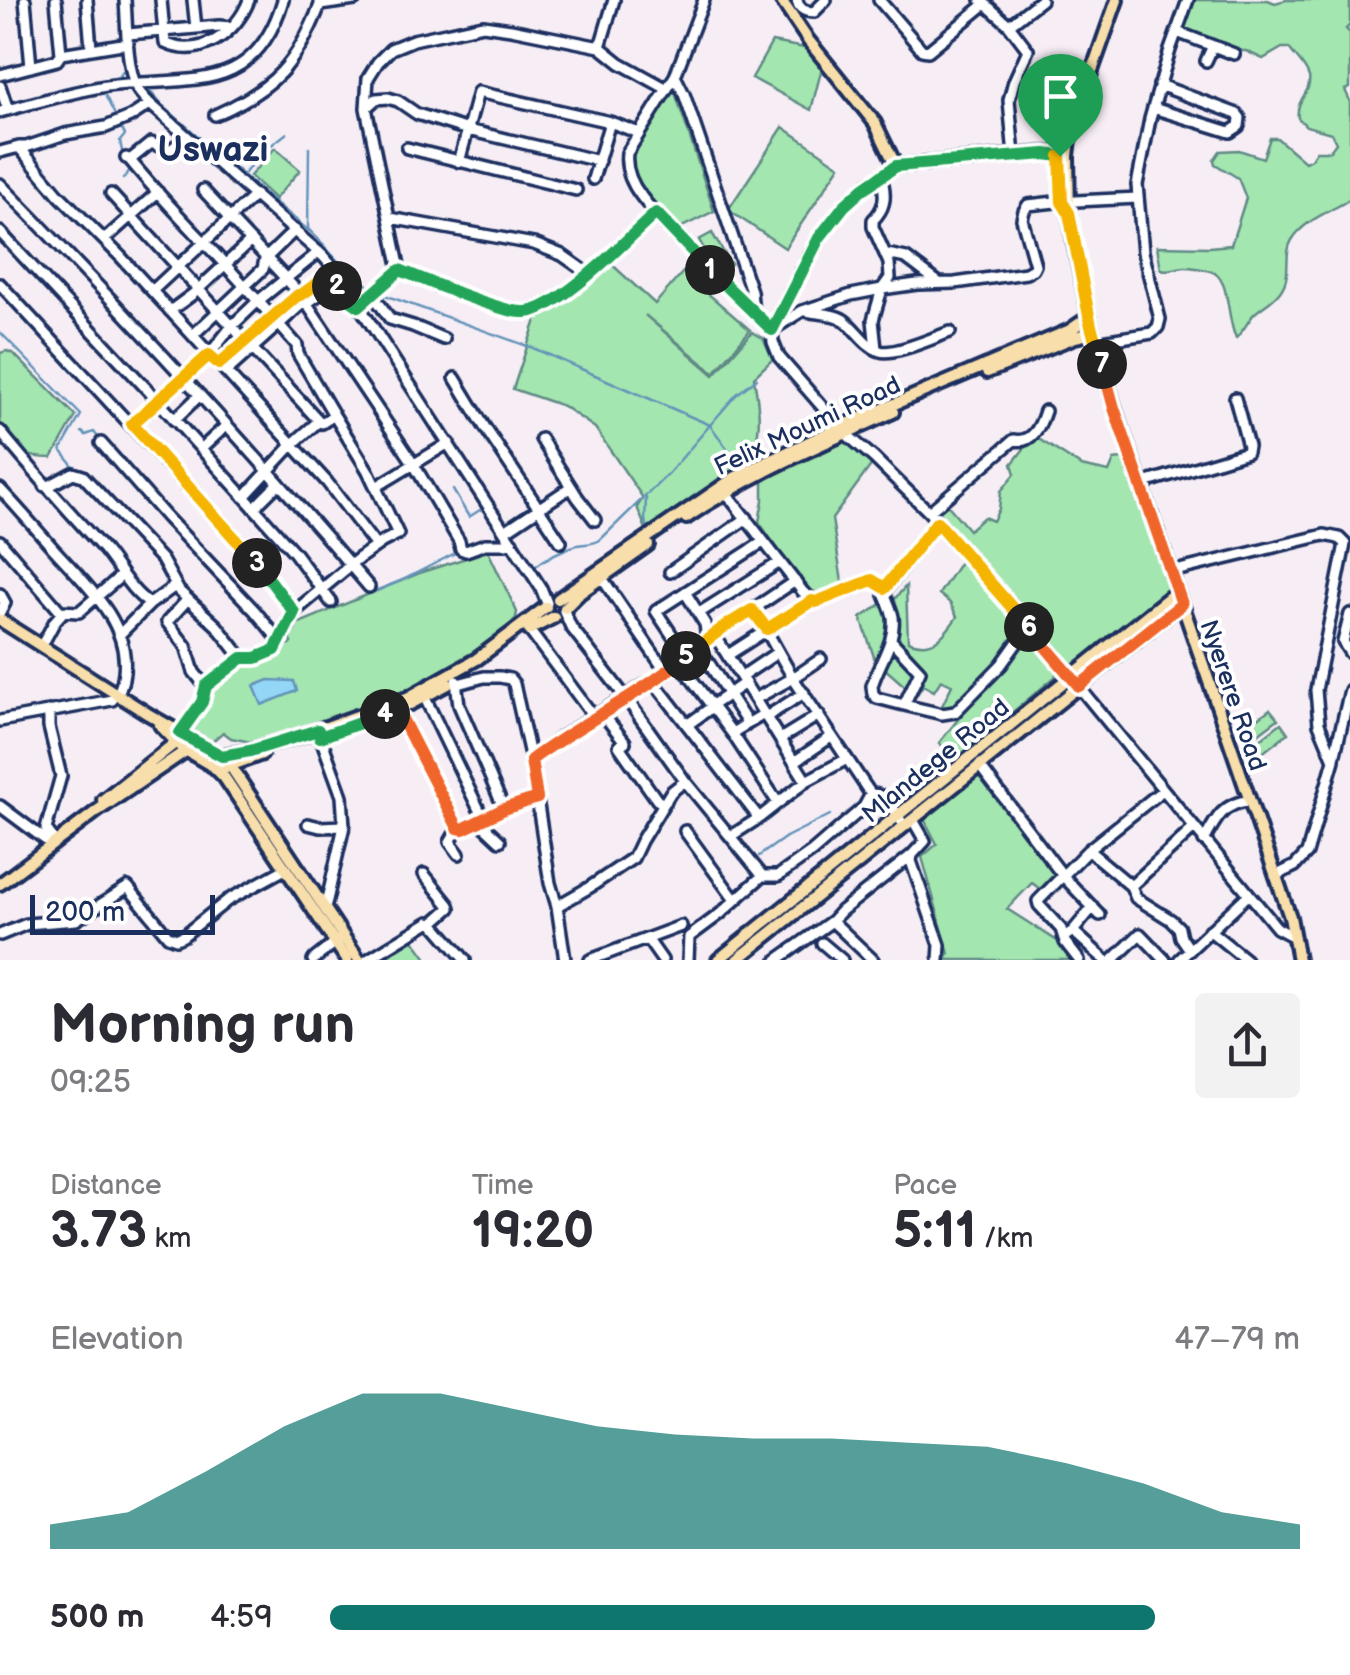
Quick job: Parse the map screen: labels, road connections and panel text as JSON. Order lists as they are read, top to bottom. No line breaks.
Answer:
{"streets":{"main road":["Felix Moumi Road","Nyerere Road","Mlandege Road"]},"crossings":[["Felix Moumi Road","Nyerere Road"],["Nyerere Road","Mlandege Road"]],"districts":["Uswazi"],"scale_bar":"200 m","page":{"pins":["1","2","7","3","6","5","4"],"scale":"200 m","heading":["Morning run","09:25"],"stats":[["Distance","3.73 km"],["Time","19:20"],["Pace","5:11 /km"]],"chart":["Elevation","47–79 m"],"list":[{"name":"500 m","note":"4:59"}]}}
